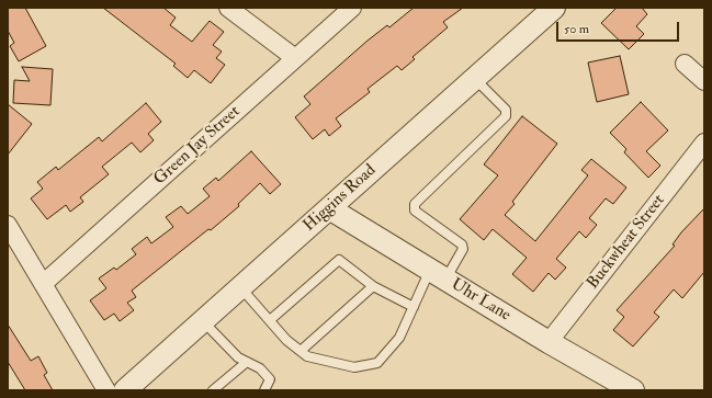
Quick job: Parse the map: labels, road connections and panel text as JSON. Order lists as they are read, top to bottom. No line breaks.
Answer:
{"streets":{"street":["Green Jay Street","Higgins Road","Buckwheat Street","Uhr Lane"]},"crossings":[["Higgins Road","Uhr Lane"],["Buckwheat Street","Uhr Lane"]],"scale_bar":"50 m"}
